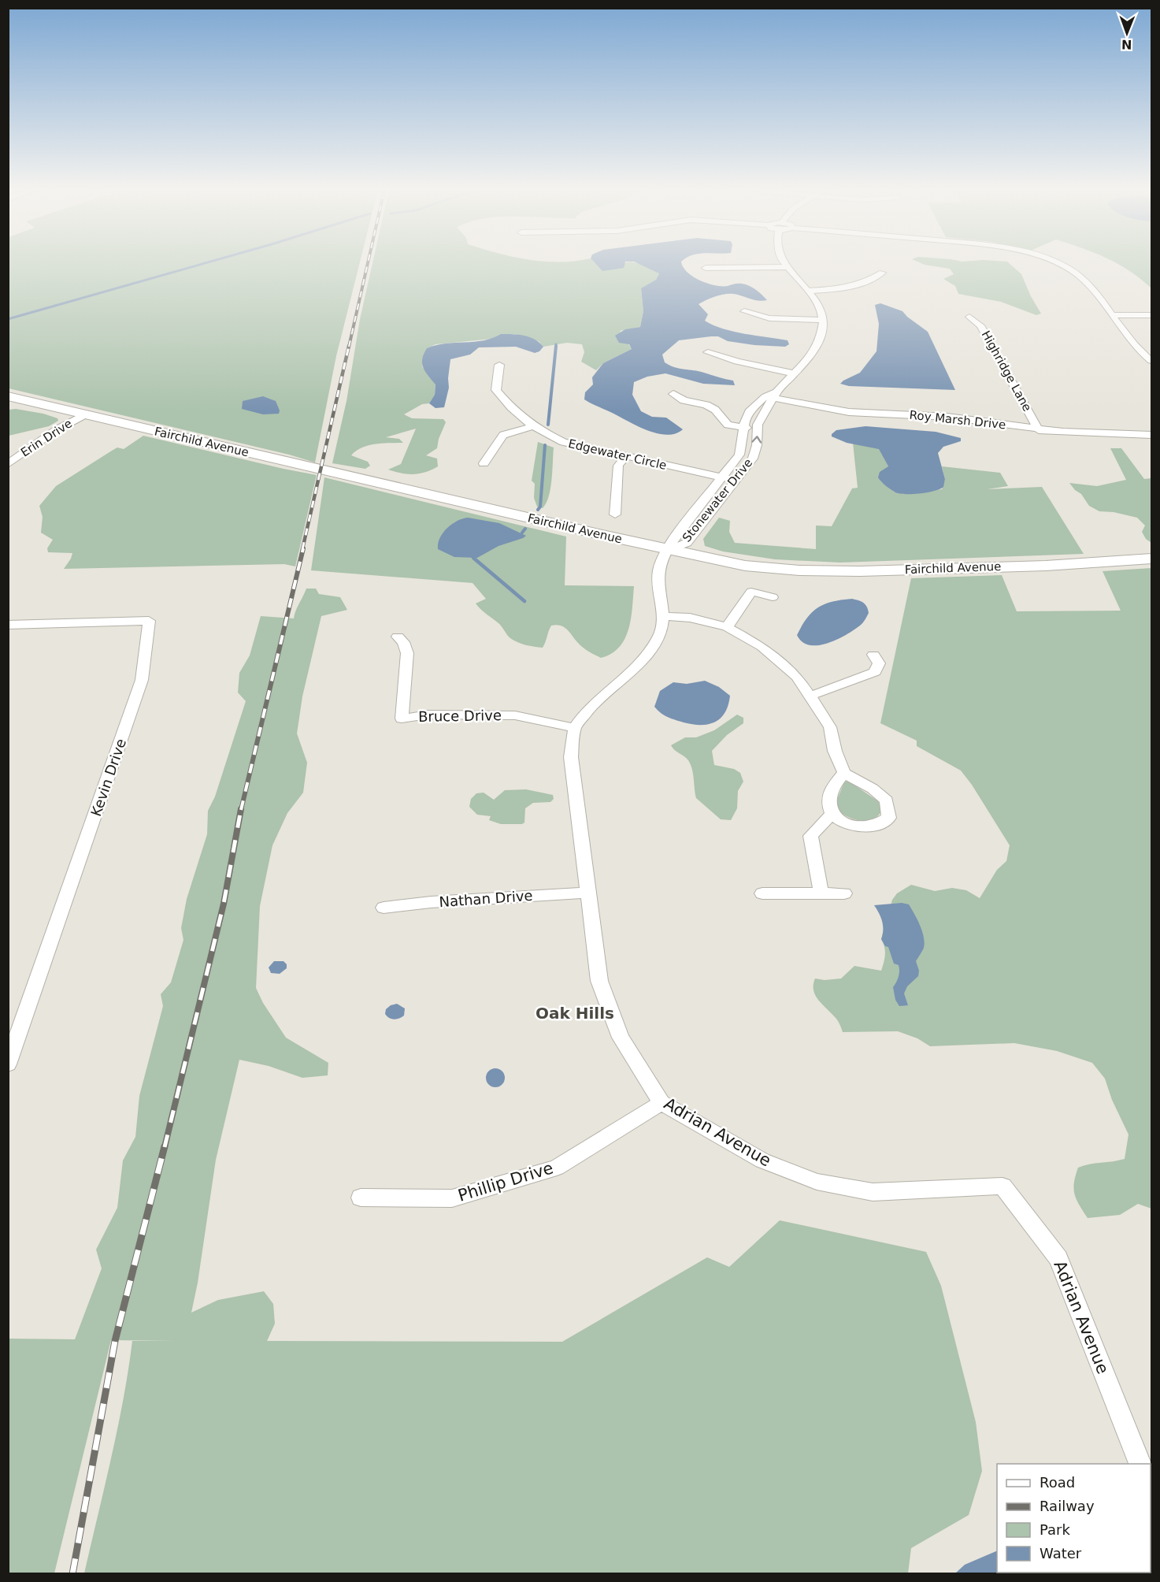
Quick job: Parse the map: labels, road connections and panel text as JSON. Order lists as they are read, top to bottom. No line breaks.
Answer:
{"streets":{"main road":["Fairchild Avenue"],"street":["Highridge Lane","Roy Marsh Drive","Erin Drive","Edgewater Circle","Stonewater Drive","Bruce Drive","Kevin Drive","Nathan Drive","Adrian Avenue","Phillip Drive"]},"crossings":[["Highridge Lane","Roy Marsh Drive"],["Roy Marsh Drive","Stonewater Drive"],["Erin Drive","Fairchild Avenue"],["Fairchild Avenue","Stonewater Drive"],["Fairchild Avenue","Adrian Avenue"],["Edgewater Circle","Stonewater Drive"],["Stonewater Drive","Adrian Avenue"],["Bruce Drive","Adrian Avenue"],["Nathan Drive","Adrian Avenue"],["Adrian Avenue","Phillip Drive"]],"districts":["Oak Hills"],"legend":["Road","Railway","Park","Water"],"north":"bottom"}
